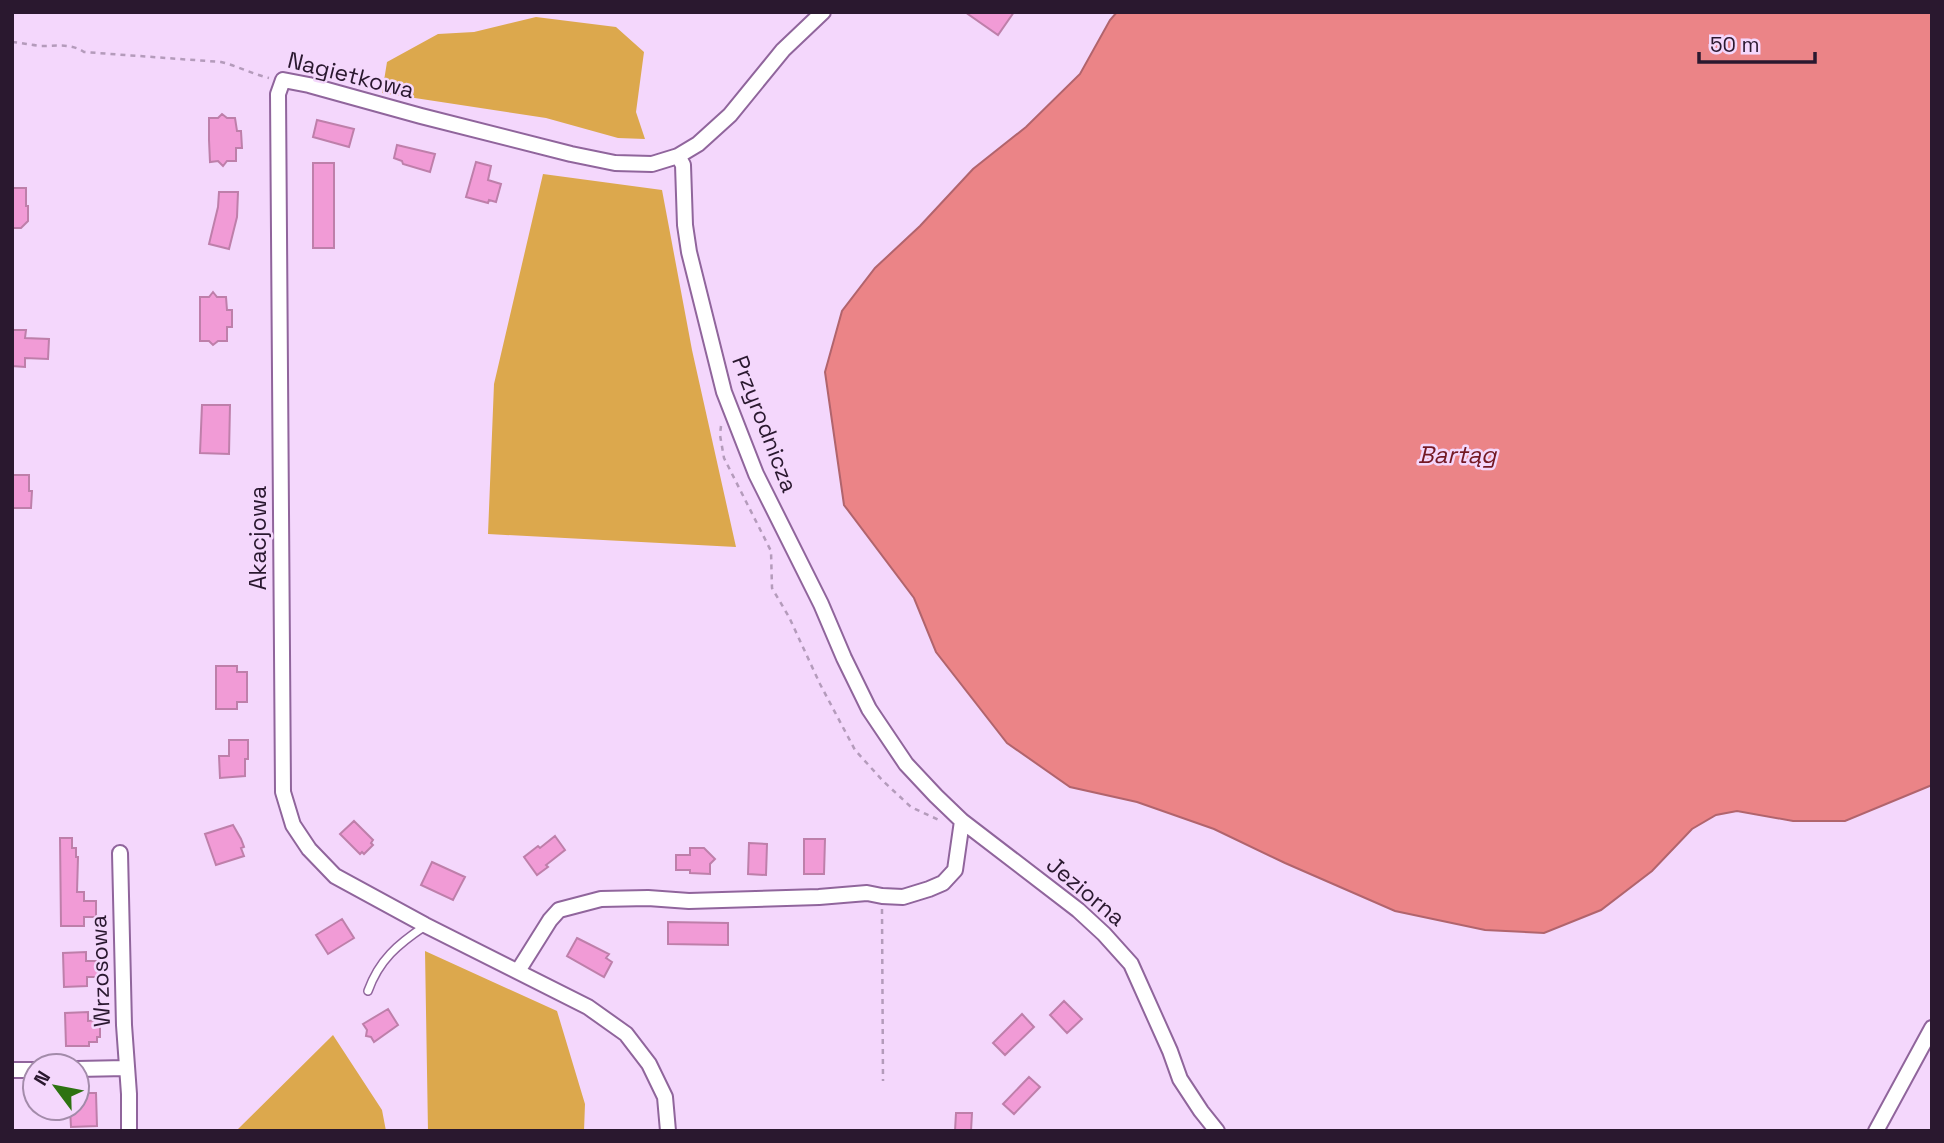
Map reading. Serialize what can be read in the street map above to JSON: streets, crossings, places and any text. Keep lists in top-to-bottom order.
{
  "streets": {
    "street": [
      "Nagietkowa",
      "Przyrodnicza",
      "Akacjowa",
      "Jeziorna",
      "Wrzosowa"
    ]
  },
  "crossings": [
    ["Nagietkowa", "Przyrodnicza"],
    ["Nagietkowa", "Akacjowa"],
    ["Przyrodnicza", "Jeziorna"]
  ],
  "water": ["Bartąg"],
  "scale_bar": "50 m",
  "north": "top left"
}
